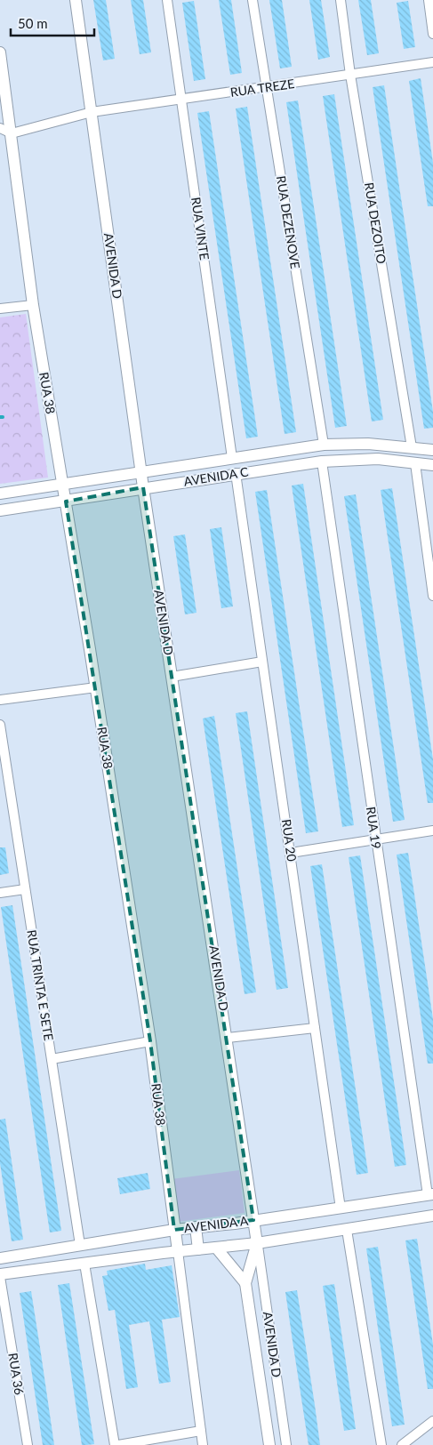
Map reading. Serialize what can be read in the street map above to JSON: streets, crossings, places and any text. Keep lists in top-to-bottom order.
{
  "streets": {
    "street": [
      "RUA TREZE",
      "RUA DEZENOVE",
      "RUA DEZOITO",
      "RUA VINTE",
      "AVENIDA D",
      "RUA 38",
      "AVENIDA C",
      "RUA 19",
      "RUA 20",
      "RUA TRINTA E SETE",
      "AVENIDA A",
      "RUA 36"
    ]
  },
  "crossings": [
    ["RUA TREZE", "RUA DEZENOVE"],
    ["RUA TREZE", "RUA DEZOITO"],
    ["RUA TREZE", "RUA VINTE"],
    ["RUA TREZE", "AVENIDA D"],
    ["RUA TREZE", "RUA 38"],
    ["RUA DEZENOVE", "AVENIDA C"],
    ["RUA DEZOITO", "AVENIDA C"],
    ["RUA VINTE", "AVENIDA C"],
    ["AVENIDA D", "AVENIDA C"],
    ["AVENIDA D", "AVENIDA A"],
    ["RUA 38", "AVENIDA C"],
    ["RUA 38", "AVENIDA A"],
    ["AVENIDA C", "RUA 19"],
    ["AVENIDA C", "RUA 20"],
    ["RUA 19", "AVENIDA A"],
    ["RUA 20", "AVENIDA A"],
    ["RUA TRINTA E SETE", "AVENIDA A"],
    ["AVENIDA A", "RUA 36"]
  ],
  "scale_bar": "50 m"
}
